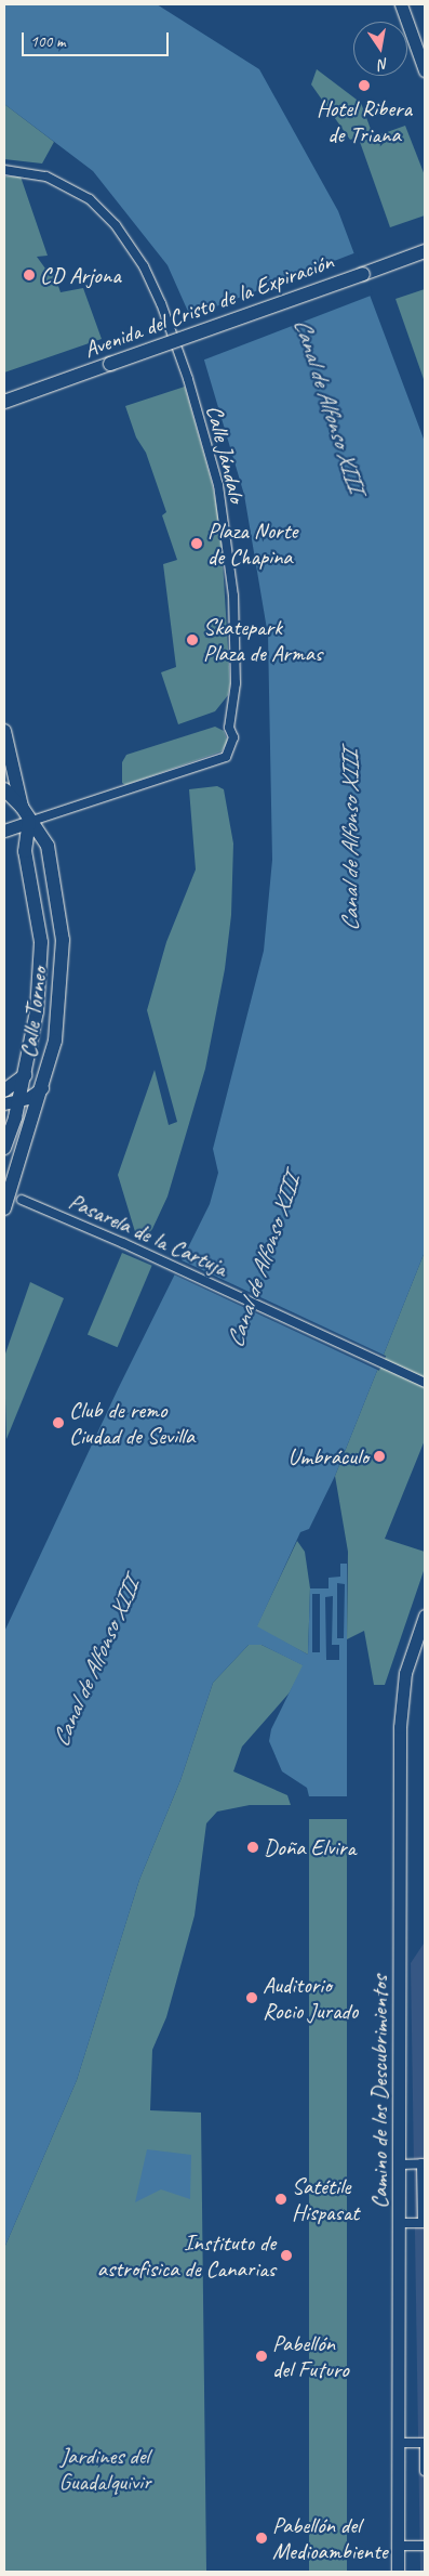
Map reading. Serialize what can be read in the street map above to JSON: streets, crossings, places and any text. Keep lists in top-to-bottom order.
{
  "streets": {
    "main road": ["Avenida del Cristo de la Expiración", "Calle Torneo"],
    "street": ["Calle Jándalo", "Pasarela de la Cartuja", "Camino de los Descubrimientos"]
  },
  "crossings": [
    ["Calle Jándalo", "Calle Torneo"]
  ],
  "water": ["Canal de Alfonso XIII"],
  "parks": ["Jardines del Guadalquivir"],
  "places": [
    "Hotel Ribera de Triana",
    "CD Arjona",
    "Plaza Norte de Chapina",
    "Skatepark Plaza de Armas",
    "Club de remo Ciudad de Sevilla",
    "Umbráculo",
    "Doña Elvira",
    "Auditorio Rocio Jurado",
    "Satétile Hispasat",
    "Instituto de astrofisica de Canarias",
    "Pabellón del Futuro",
    "Pabellón del Medioambiente"
  ],
  "scale_bar": "100 m",
  "north": "bottom"
}
